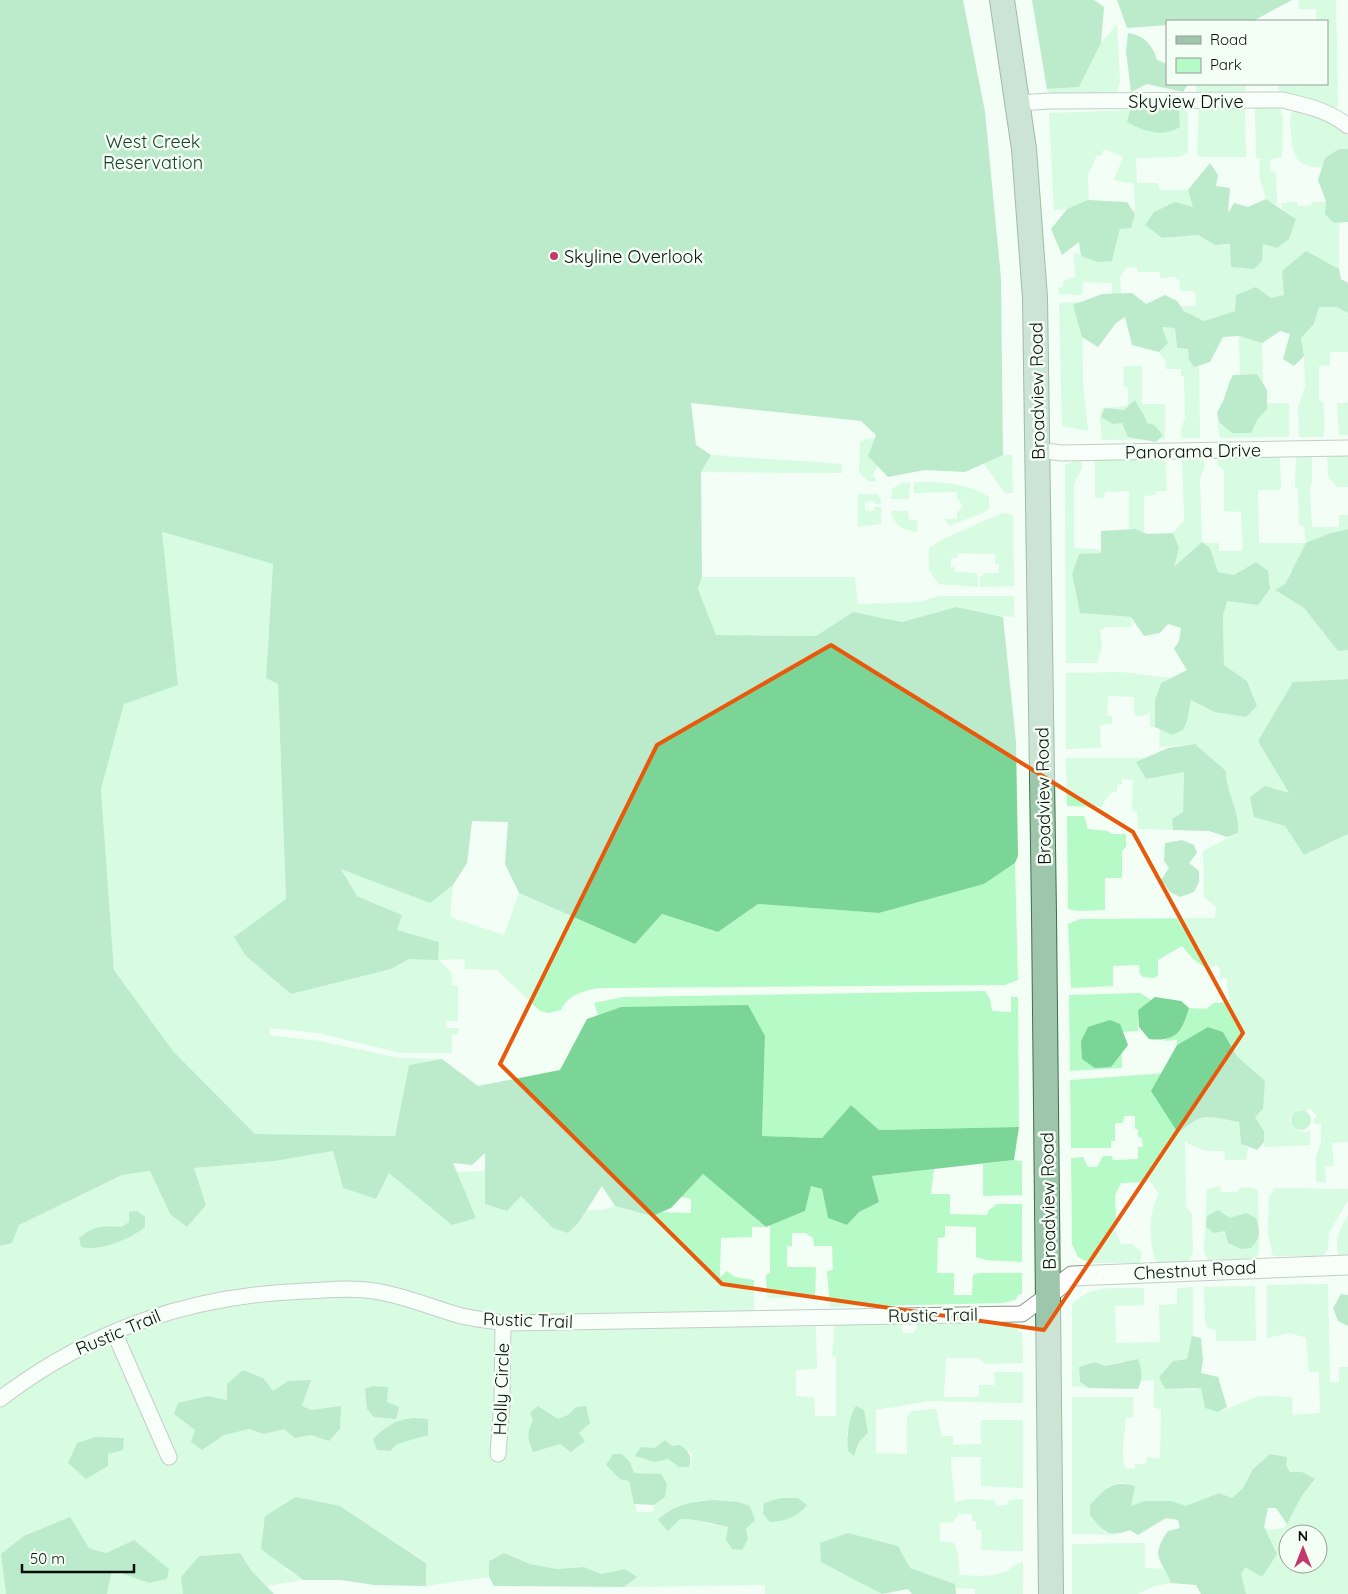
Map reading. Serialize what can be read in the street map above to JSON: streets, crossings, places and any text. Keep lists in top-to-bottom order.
{
  "streets": {
    "main road": ["Broadview Road"],
    "street": [
      "Skyview Drive",
      "Panorama Drive",
      "Chestnut Road",
      "Rustic Trail",
      "Holly Circle"
    ]
  },
  "crossings": [
    ["Skyview Drive", "Broadview Road"],
    ["Broadview Road", "Panorama Drive"],
    ["Broadview Road", "Chestnut Road"],
    ["Broadview Road", "Rustic Trail"],
    ["Chestnut Road", "Rustic Trail"],
    ["Rustic Trail", "Holly Circle"]
  ],
  "parks": ["West Creek Reservation"],
  "places": ["Skyline Overlook"],
  "legend": ["Road", "Park"],
  "scale_bar": "50 m",
  "north": "top"
}
